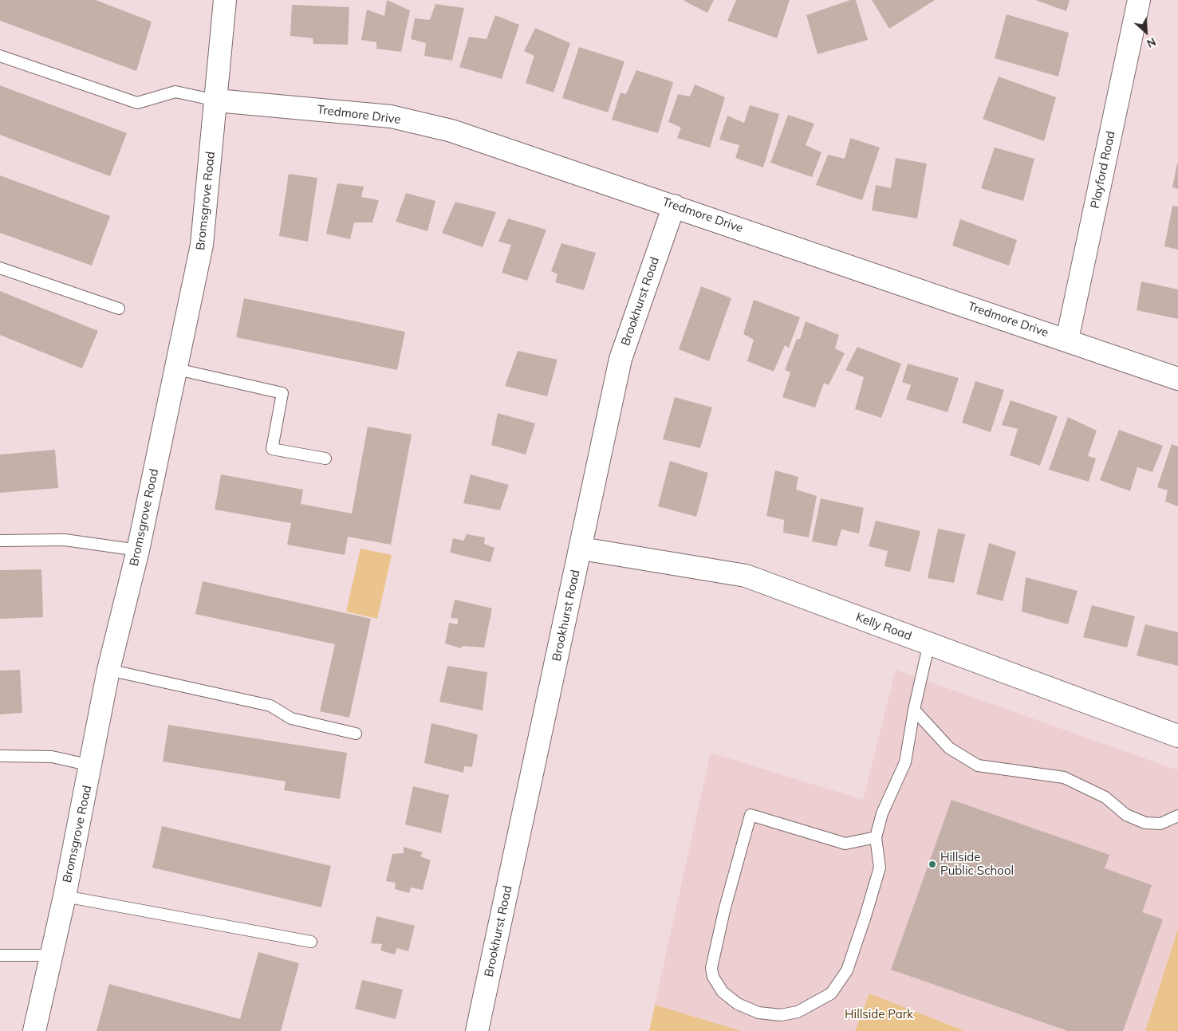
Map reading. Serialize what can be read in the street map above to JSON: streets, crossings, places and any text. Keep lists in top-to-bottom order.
{
  "streets": {
    "street": [
      "Tredmore Drive",
      "Playford Road",
      "Bromsgrove Road",
      "Brookhurst Road",
      "Kelly Road"
    ]
  },
  "crossings": [
    ["Tredmore Drive", "Playford Road"],
    ["Tredmore Drive", "Bromsgrove Road"],
    ["Tredmore Drive", "Brookhurst Road"],
    ["Brookhurst Road", "Kelly Road"]
  ],
  "parks": ["Hillside Park"],
  "places": ["Hillside Public School"],
  "north": "bottom right"
}
